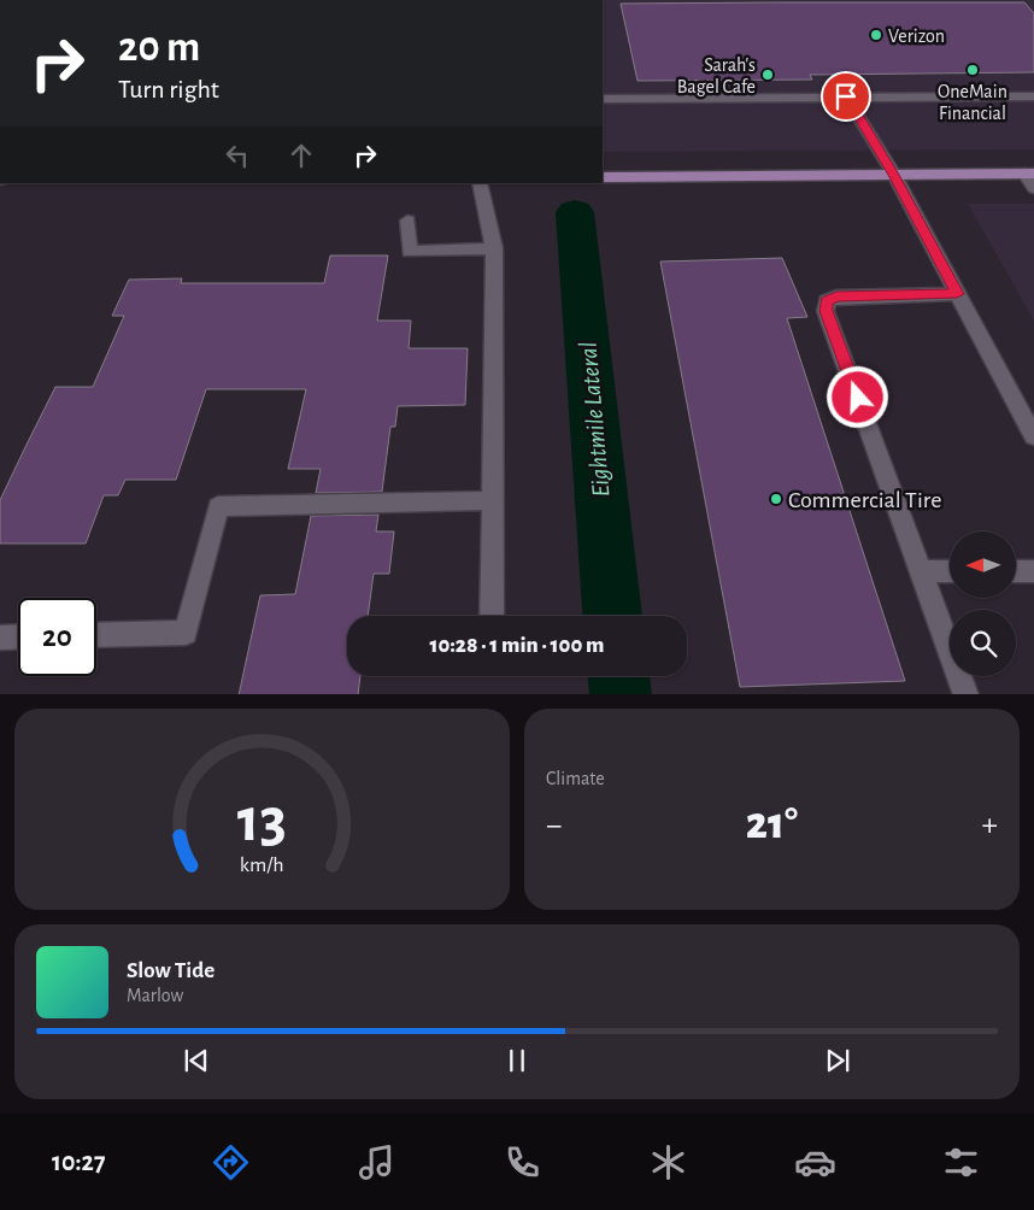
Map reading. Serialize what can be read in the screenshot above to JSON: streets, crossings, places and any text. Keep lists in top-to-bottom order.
{
  "water": ["Eightmile Lateral"],
  "places": [
    "Verizon",
    "OneMain Financial",
    "Sarah's Bagel Cafe",
    "Commercial Tire"
  ],
  "north": "left",
  "page": {
    "turn": ["20 m", "Turn right"],
    "limit": "20",
    "trip": "10:28 · 1 min · 100 m",
    "tile": "Climate",
    "heat": ["−", "21°", "+"],
    "song": ["Slow Tide", "Marlow"],
    "tabs": "10:27",
    "gauge": ["13", "km/h"]
  }
}
